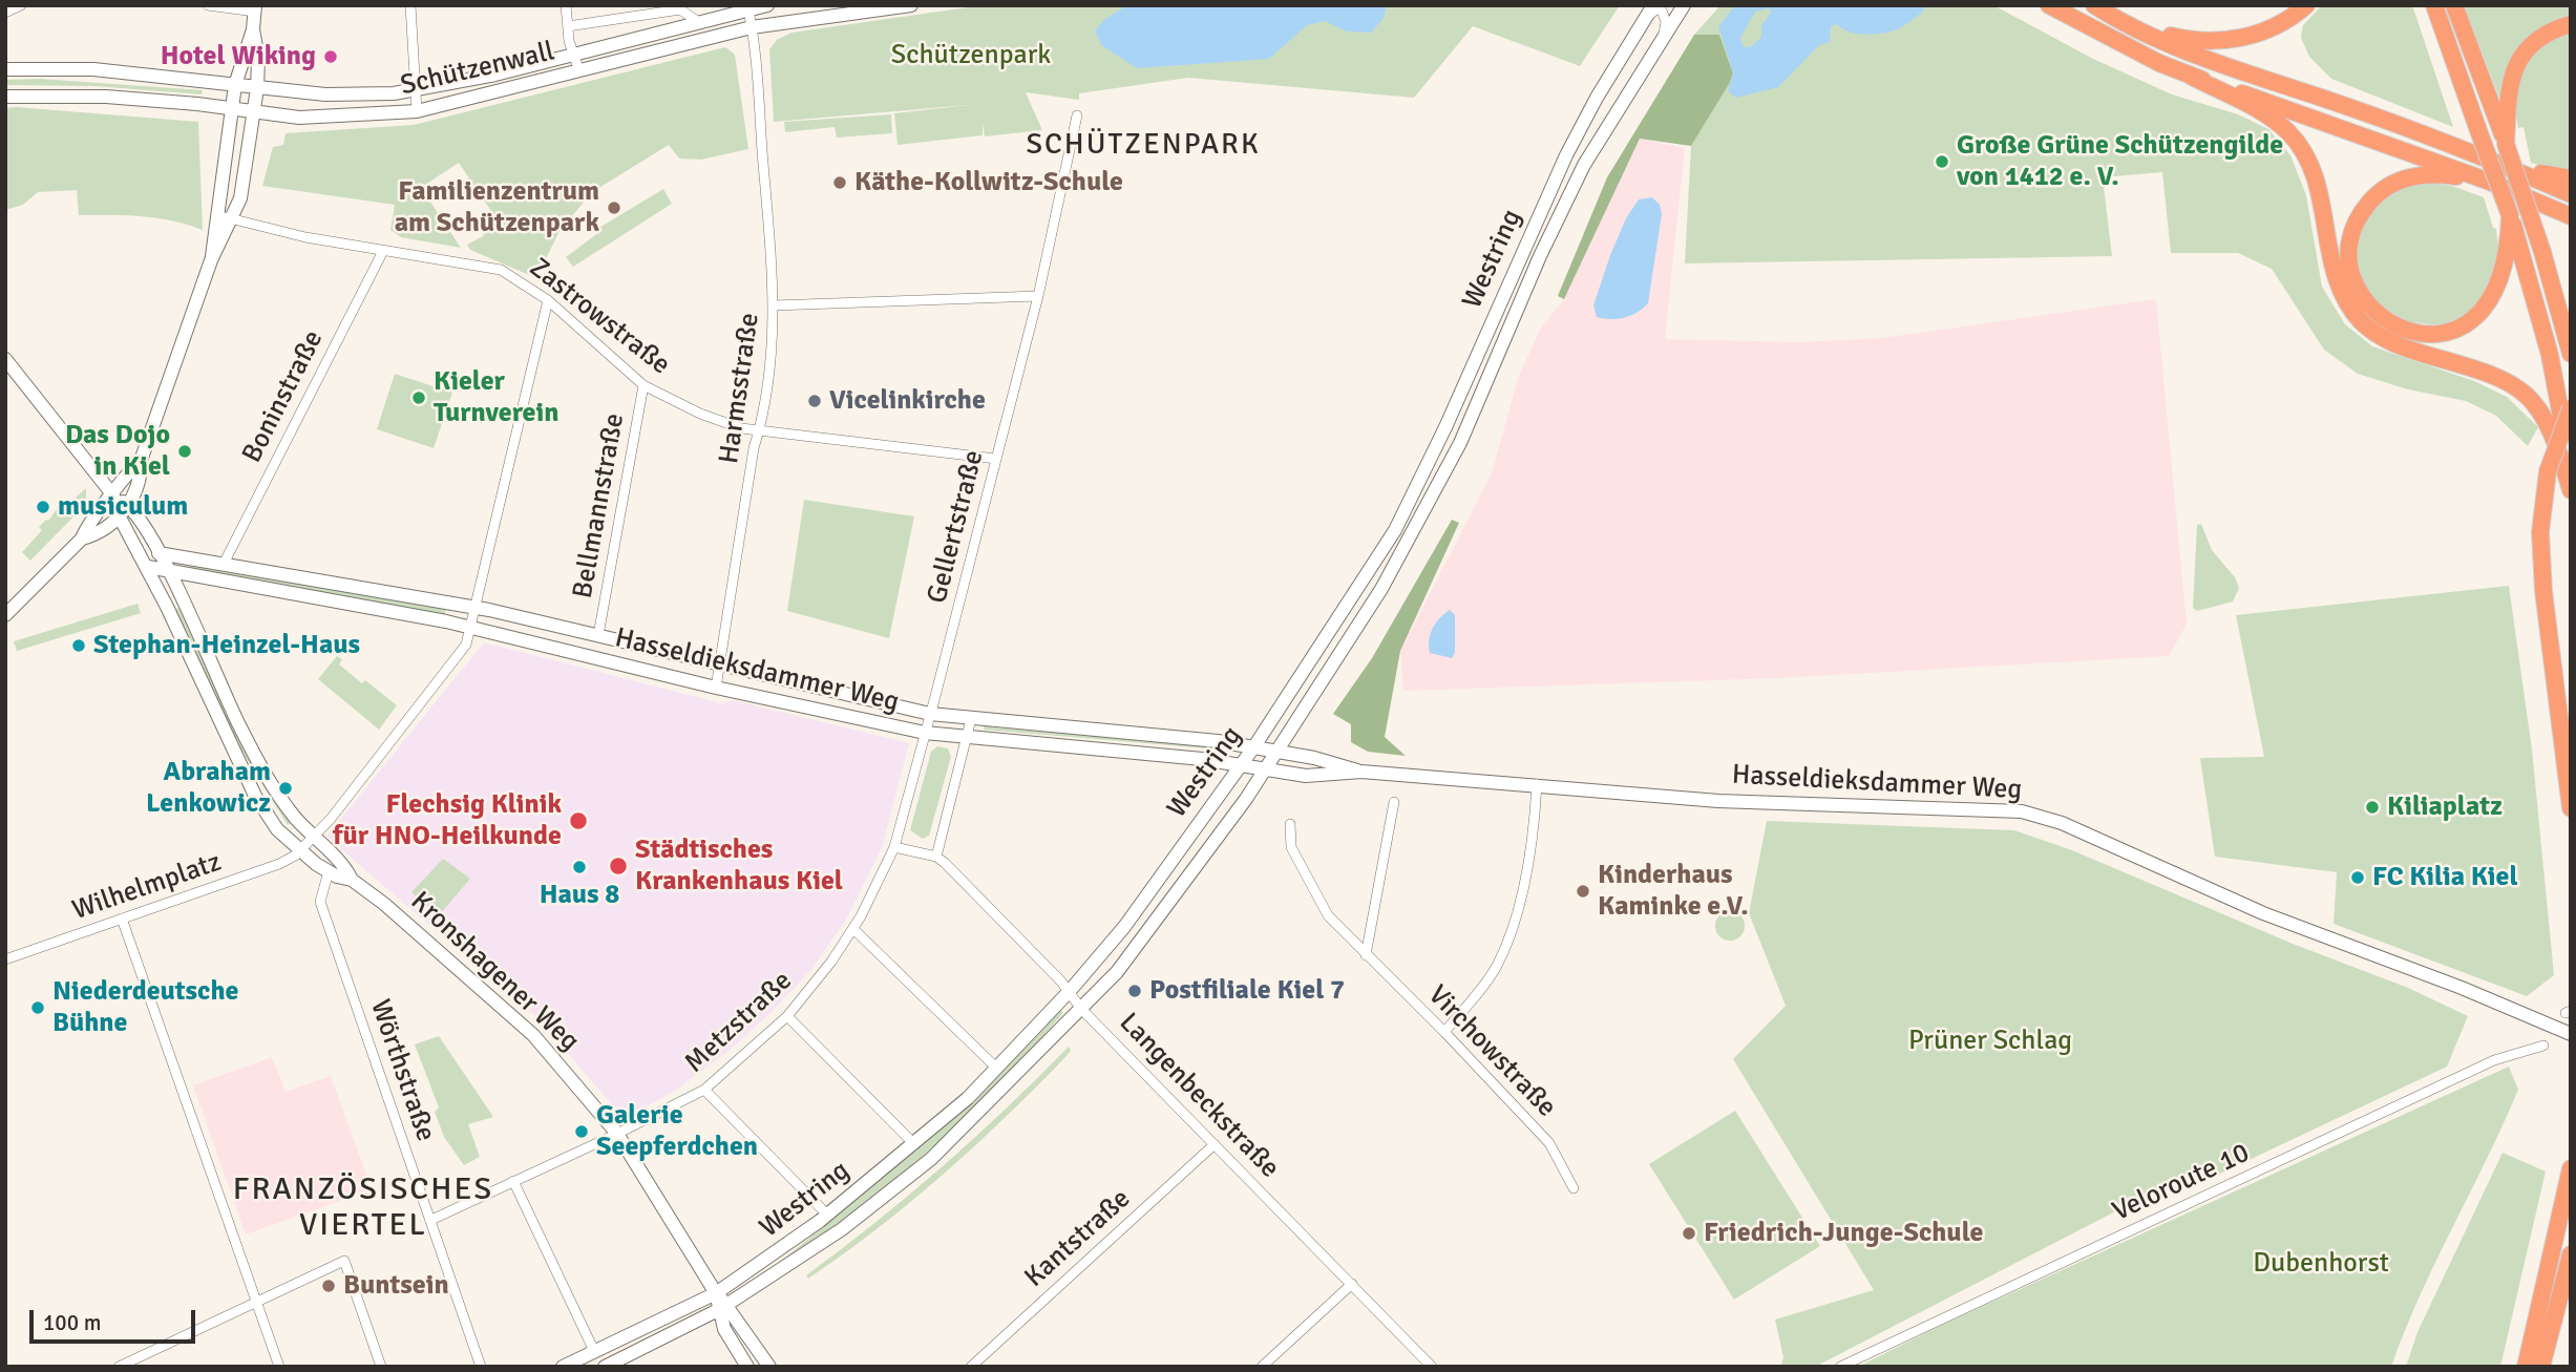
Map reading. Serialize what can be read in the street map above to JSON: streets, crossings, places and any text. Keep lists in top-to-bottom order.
{
  "streets": {
    "main road": [
      "Schützenwall",
      "Westring",
      "Hasseldieksdammer Weg",
      "Kronshagener Weg"
    ],
    "street": [
      "Zastrowstraße",
      "Harmsstraße",
      "Boninstraße",
      "Bellmannstraße",
      "Gellertstraße",
      "Wilhelmplatz",
      "Metzstraße",
      "Virchowstraße",
      "Wörthstraße",
      "Langenbeckstraße",
      "Veloroute 10",
      "Kantstraße"
    ]
  },
  "crossings": [
    ["Schützenwall", "Harmsstraße"],
    ["Westring", "Hasseldieksdammer Weg"],
    ["Westring", "Kronshagener Weg"],
    ["Westring", "Langenbeckstraße"],
    ["Zastrowstraße", "Harmsstraße"],
    ["Zastrowstraße", "Boninstraße"],
    ["Zastrowstraße", "Bellmannstraße"],
    ["Zastrowstraße", "Gellertstraße"],
    ["Zastrowstraße", "Wilhelmplatz"],
    ["Harmsstraße", "Hasseldieksdammer Weg"],
    ["Boninstraße", "Hasseldieksdammer Weg"],
    ["Bellmannstraße", "Hasseldieksdammer Weg"],
    ["Gellertstraße", "Hasseldieksdammer Weg"],
    ["Gellertstraße", "Metzstraße"],
    ["Hasseldieksdammer Weg", "Wilhelmplatz"],
    ["Hasseldieksdammer Weg", "Kronshagener Weg"],
    ["Hasseldieksdammer Weg", "Metzstraße"],
    ["Wilhelmplatz", "Kronshagener Weg"],
    ["Kronshagener Weg", "Metzstraße"],
    ["Kronshagener Weg", "Wörthstraße"],
    ["Metzstraße", "Wörthstraße"],
    ["Langenbeckstraße", "Kantstraße"]
  ],
  "districts": ["SCHÜTZENPARK", "FRANZÖSISCHES VIERTEL"],
  "parks": ["Schützenpark", "Prüner Schlag", "Dubenhorst"],
  "places": [
    "Hotel Wiking",
    "Große Grüne Schützengilde von 1412 e. V.",
    "Käthe-Kollwitz-Schule",
    "Familienzentrum am Schützenpark",
    "Kieler Turnverein",
    "Vicelinkirche",
    "Das Dojo in Kiel",
    "musiculum",
    "Stephan-Heinzel-Haus",
    "Abraham Lenkowicz",
    "Kiliaplatz",
    "Flechsig Klinik für HNO-Heilkunde",
    "Städtisches Krankenhaus Kiel",
    "Haus 8",
    "FC Kilia Kiel",
    "Kinderhaus Kaminke e.V.",
    "Postfiliale Kiel 7",
    "Niederdeutsche Bühne",
    "Galerie Seepferdchen",
    "Friedrich-Junge-Schule",
    "Buntsein"
  ],
  "scale_bar": "100 m"
}
